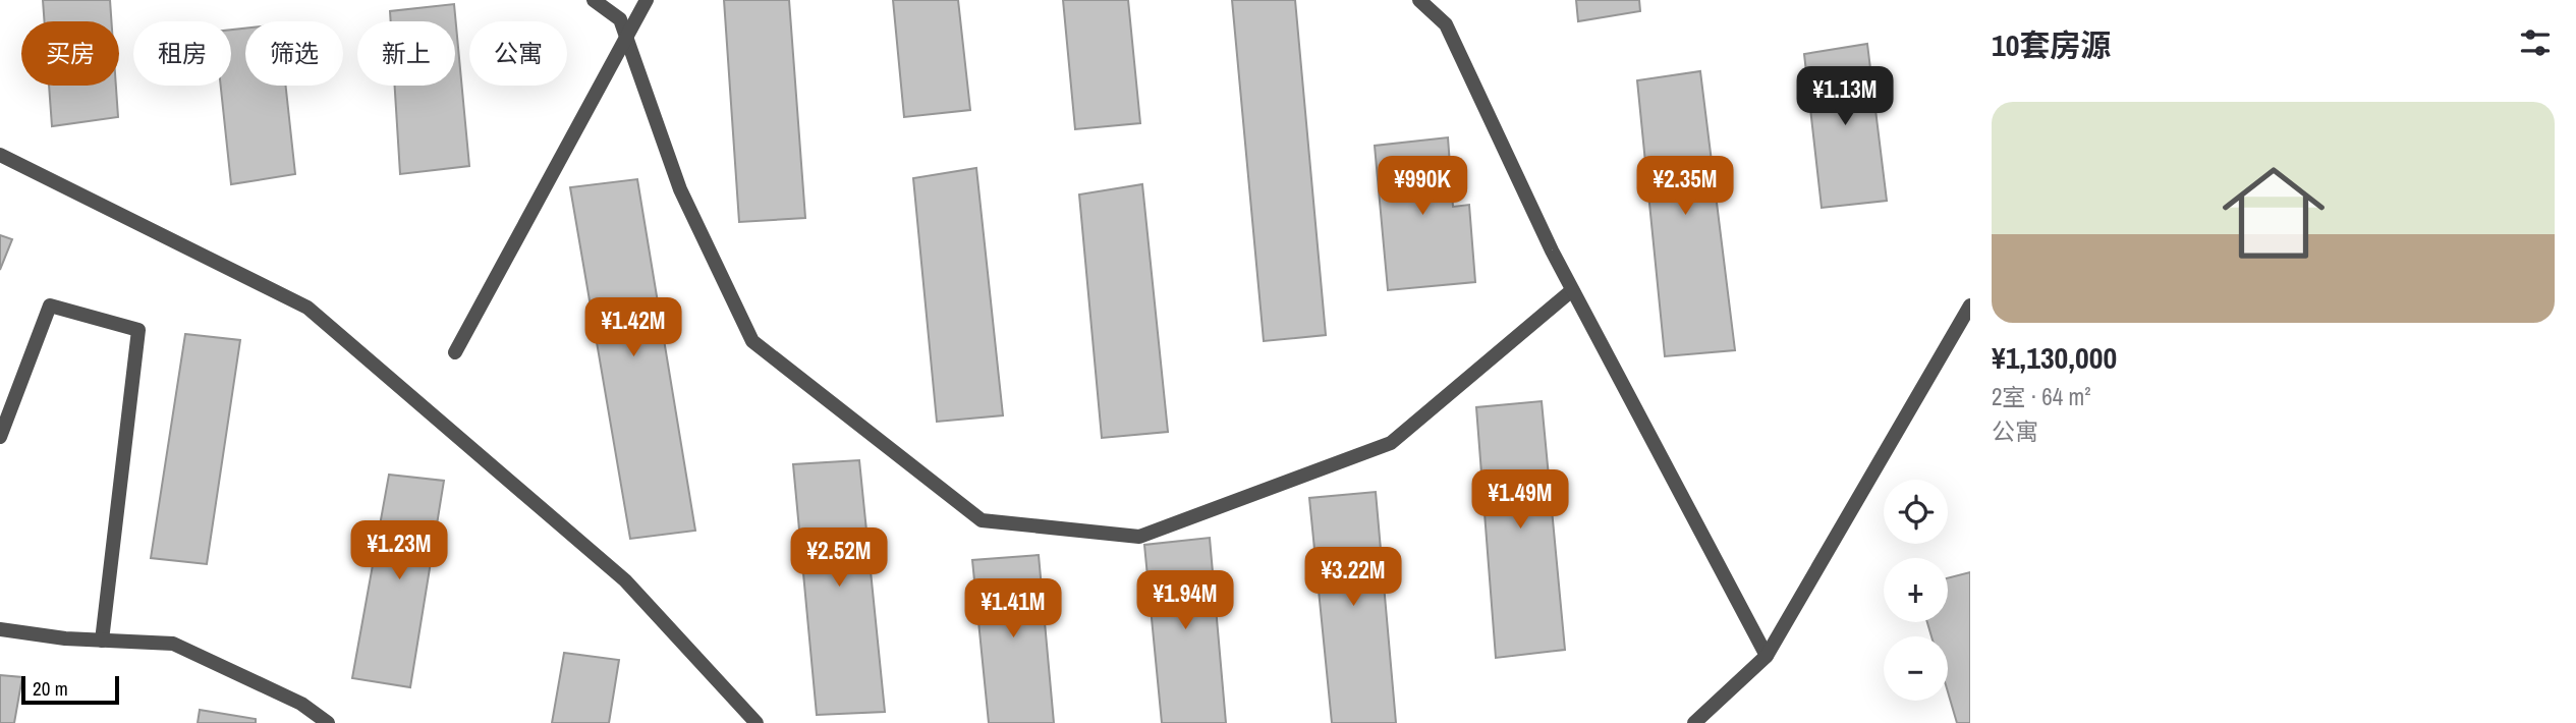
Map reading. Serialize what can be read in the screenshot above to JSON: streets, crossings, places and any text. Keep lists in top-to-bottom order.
{
  "scale_bar": "20 m",
  "page": {
    "heading": "10套房源",
    "chip": [
      "买房",
      "租房",
      "筛选",
      "新上",
      "公寓"
    ],
    "price": [
      "¥1.13M",
      "¥990K",
      "¥2.35M",
      "¥1.42M",
      "¥1.49M",
      "¥1.23M",
      "¥2.52M",
      "¥3.22M",
      "¥1.94M",
      "¥1.41M"
    ],
    "list": [
      {
        "name": "¥1,130,000",
        "note": "2室 · 64 m² · 公寓"
      }
    ],
    "map_buttons": ["+", "−"],
    "scale": "20 m"
  }
}
